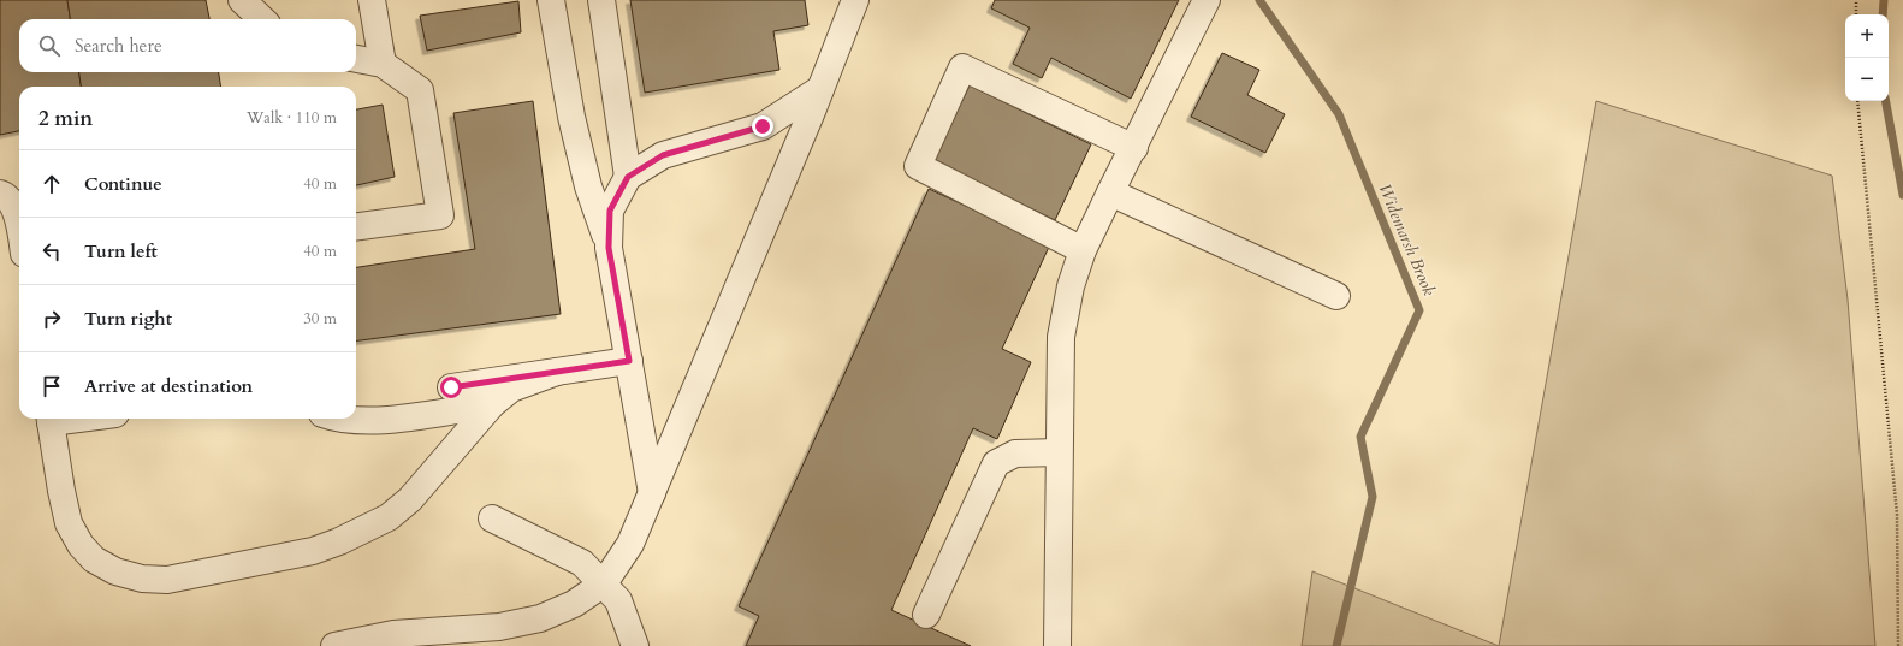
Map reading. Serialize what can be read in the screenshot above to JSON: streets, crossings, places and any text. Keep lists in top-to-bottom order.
{
  "water": ["Widemarsh Brook"],
  "page": {
    "map_buttons": ["+", "−"],
    "search": "Search here",
    "heading": ["2 min", "Walk · 110 m"],
    "list": [
      ["Continue", "40 m"],
      ["Turn left", "40 m"],
      ["Turn right", "30 m"],
      "Arrive at destination"
    ]
  }
}
